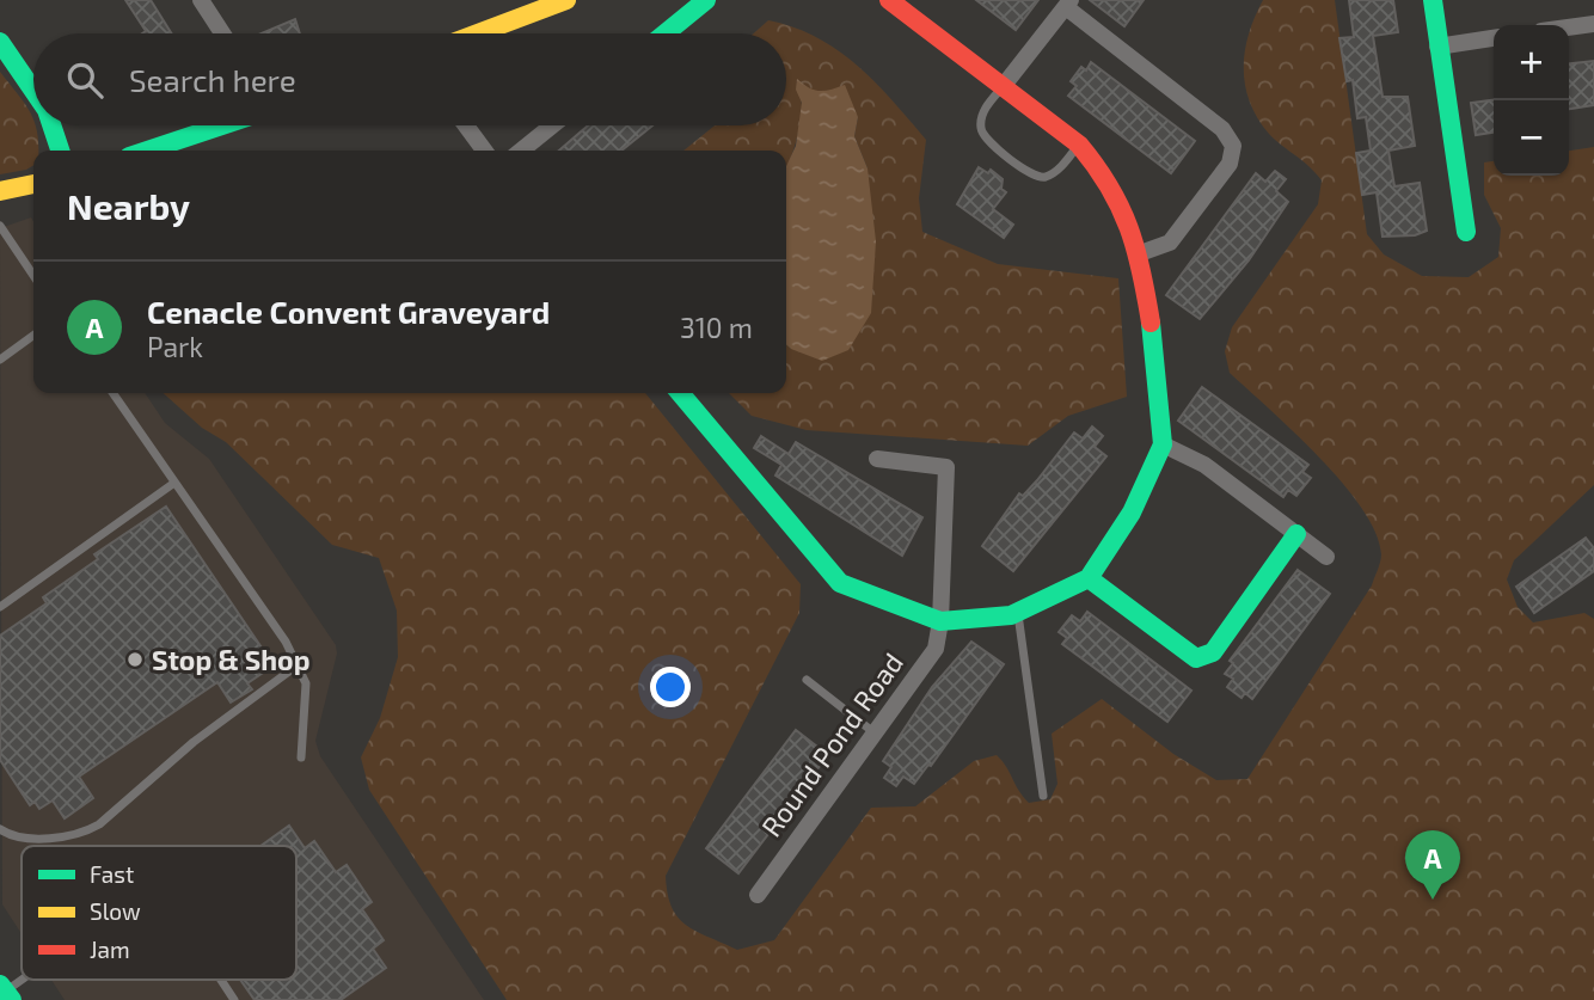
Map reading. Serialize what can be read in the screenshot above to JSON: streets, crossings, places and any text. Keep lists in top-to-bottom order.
{
  "streets": {
    "street": ["Round Pond Road"]
  },
  "places": ["Stop & Shop"],
  "legend": ["Fast", "Slow", "Jam"],
  "page": {
    "map_buttons": ["+", "−"],
    "search": "Search here",
    "heading": "Nearby",
    "list": [
      {
        "mark": "A",
        "name": "Cenacle Convent Graveyard",
        "note": "Park",
        "value": "310 m"
      }
    ],
    "pins": "A"
  }
}
